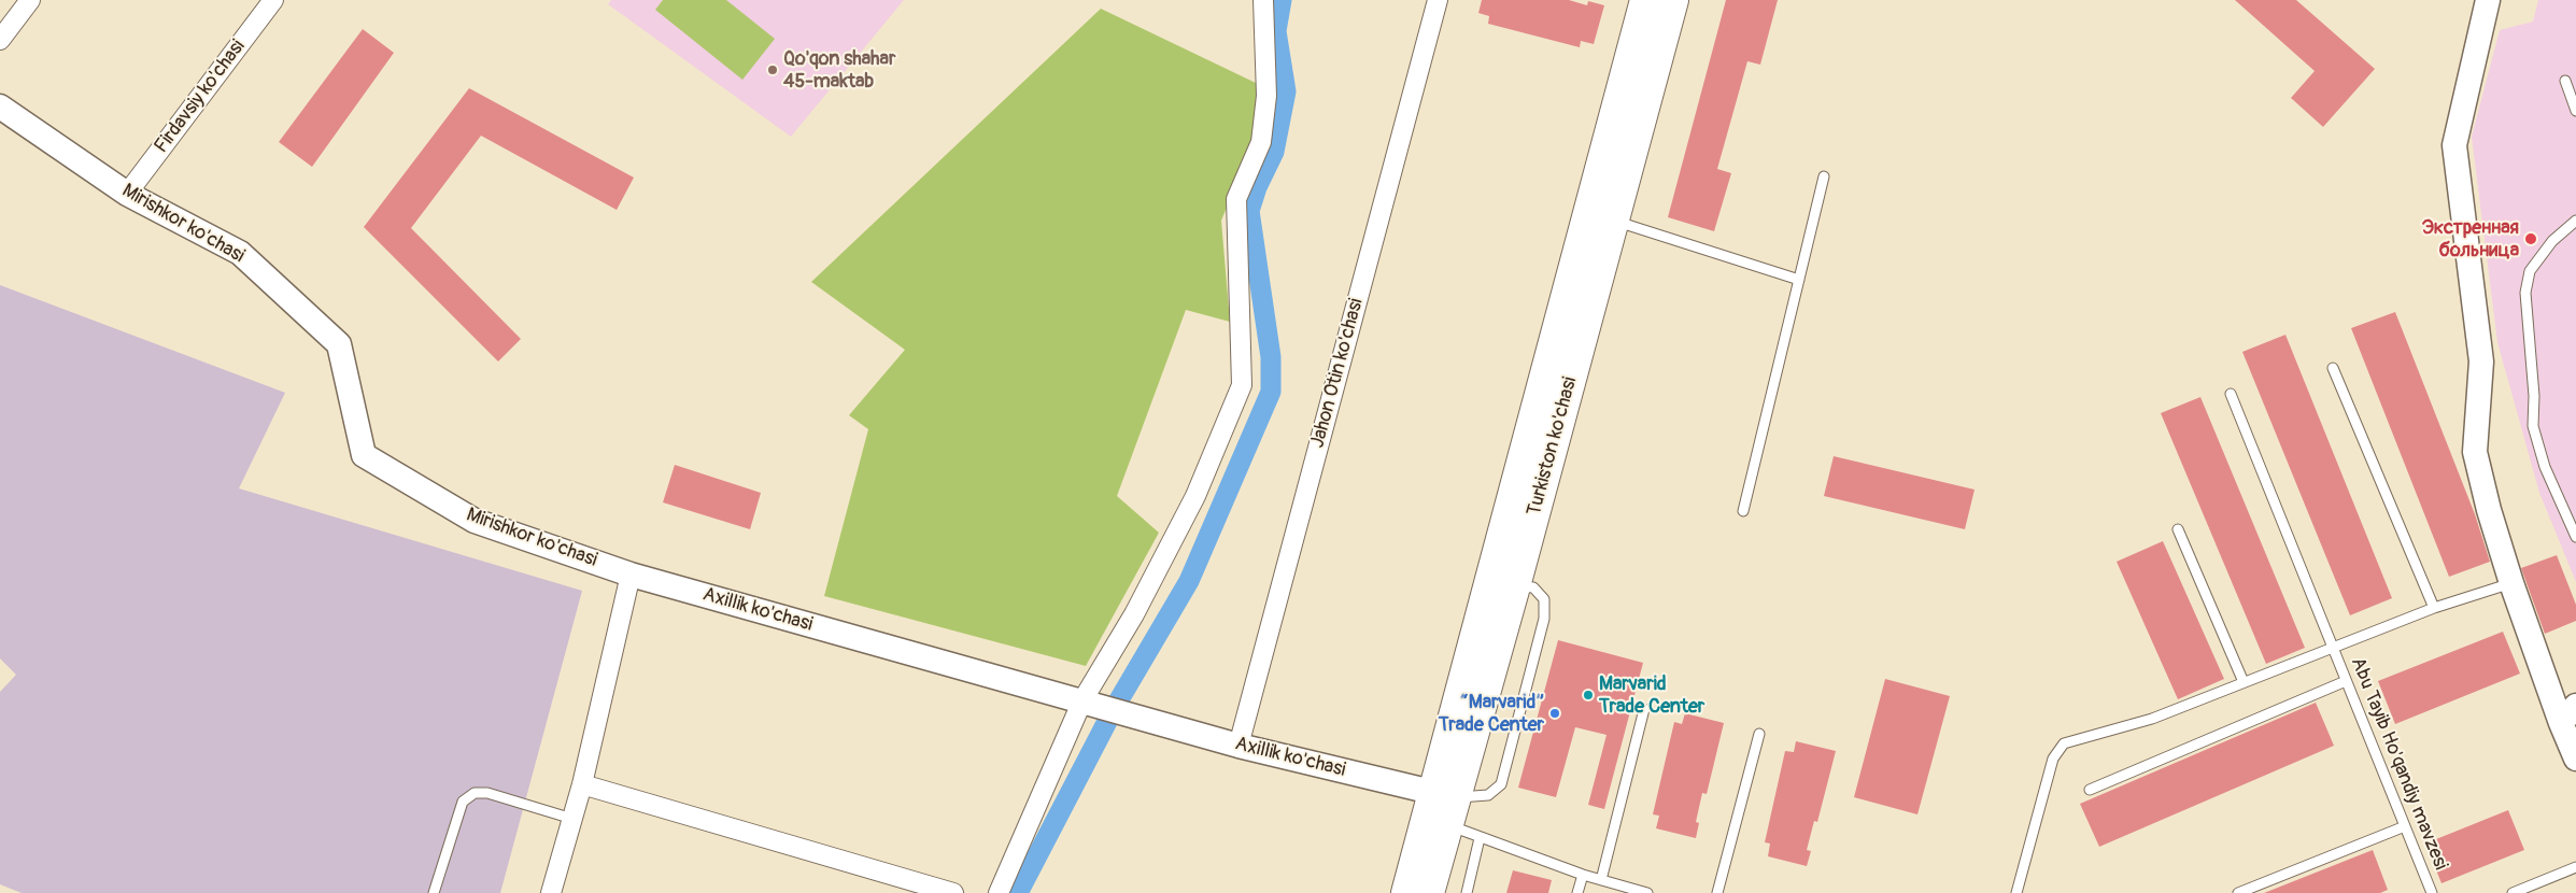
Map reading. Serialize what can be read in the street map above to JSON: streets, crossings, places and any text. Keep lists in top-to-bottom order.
{
  "streets": {
    "main road": ["Turkiston ko'chasi"],
    "street": [
      "Firdavsiy ko'chasi",
      "Mirishkor ko'chasi",
      "Jahon Otin ko'chasi",
      "Axillik ko'chasi"
    ],
    "lane": ["Abu Tayib Ho'qandiy mavzesi"]
  },
  "crossings": [
    ["Firdavsiy ko'chasi", "Mirishkor ko'chasi"],
    ["Mirishkor ko'chasi", "Axillik ko'chasi"],
    ["Jahon Otin ko'chasi", "Axillik ko'chasi"],
    ["Turkiston ko'chasi", "Axillik ko'chasi"]
  ],
  "places": [
    "Qo'qon shahar 45-maktab",
    "Экстренная больница",
    "Marvarid Trade Center",
    "“Marvarid” Trade Center"
  ]
}
